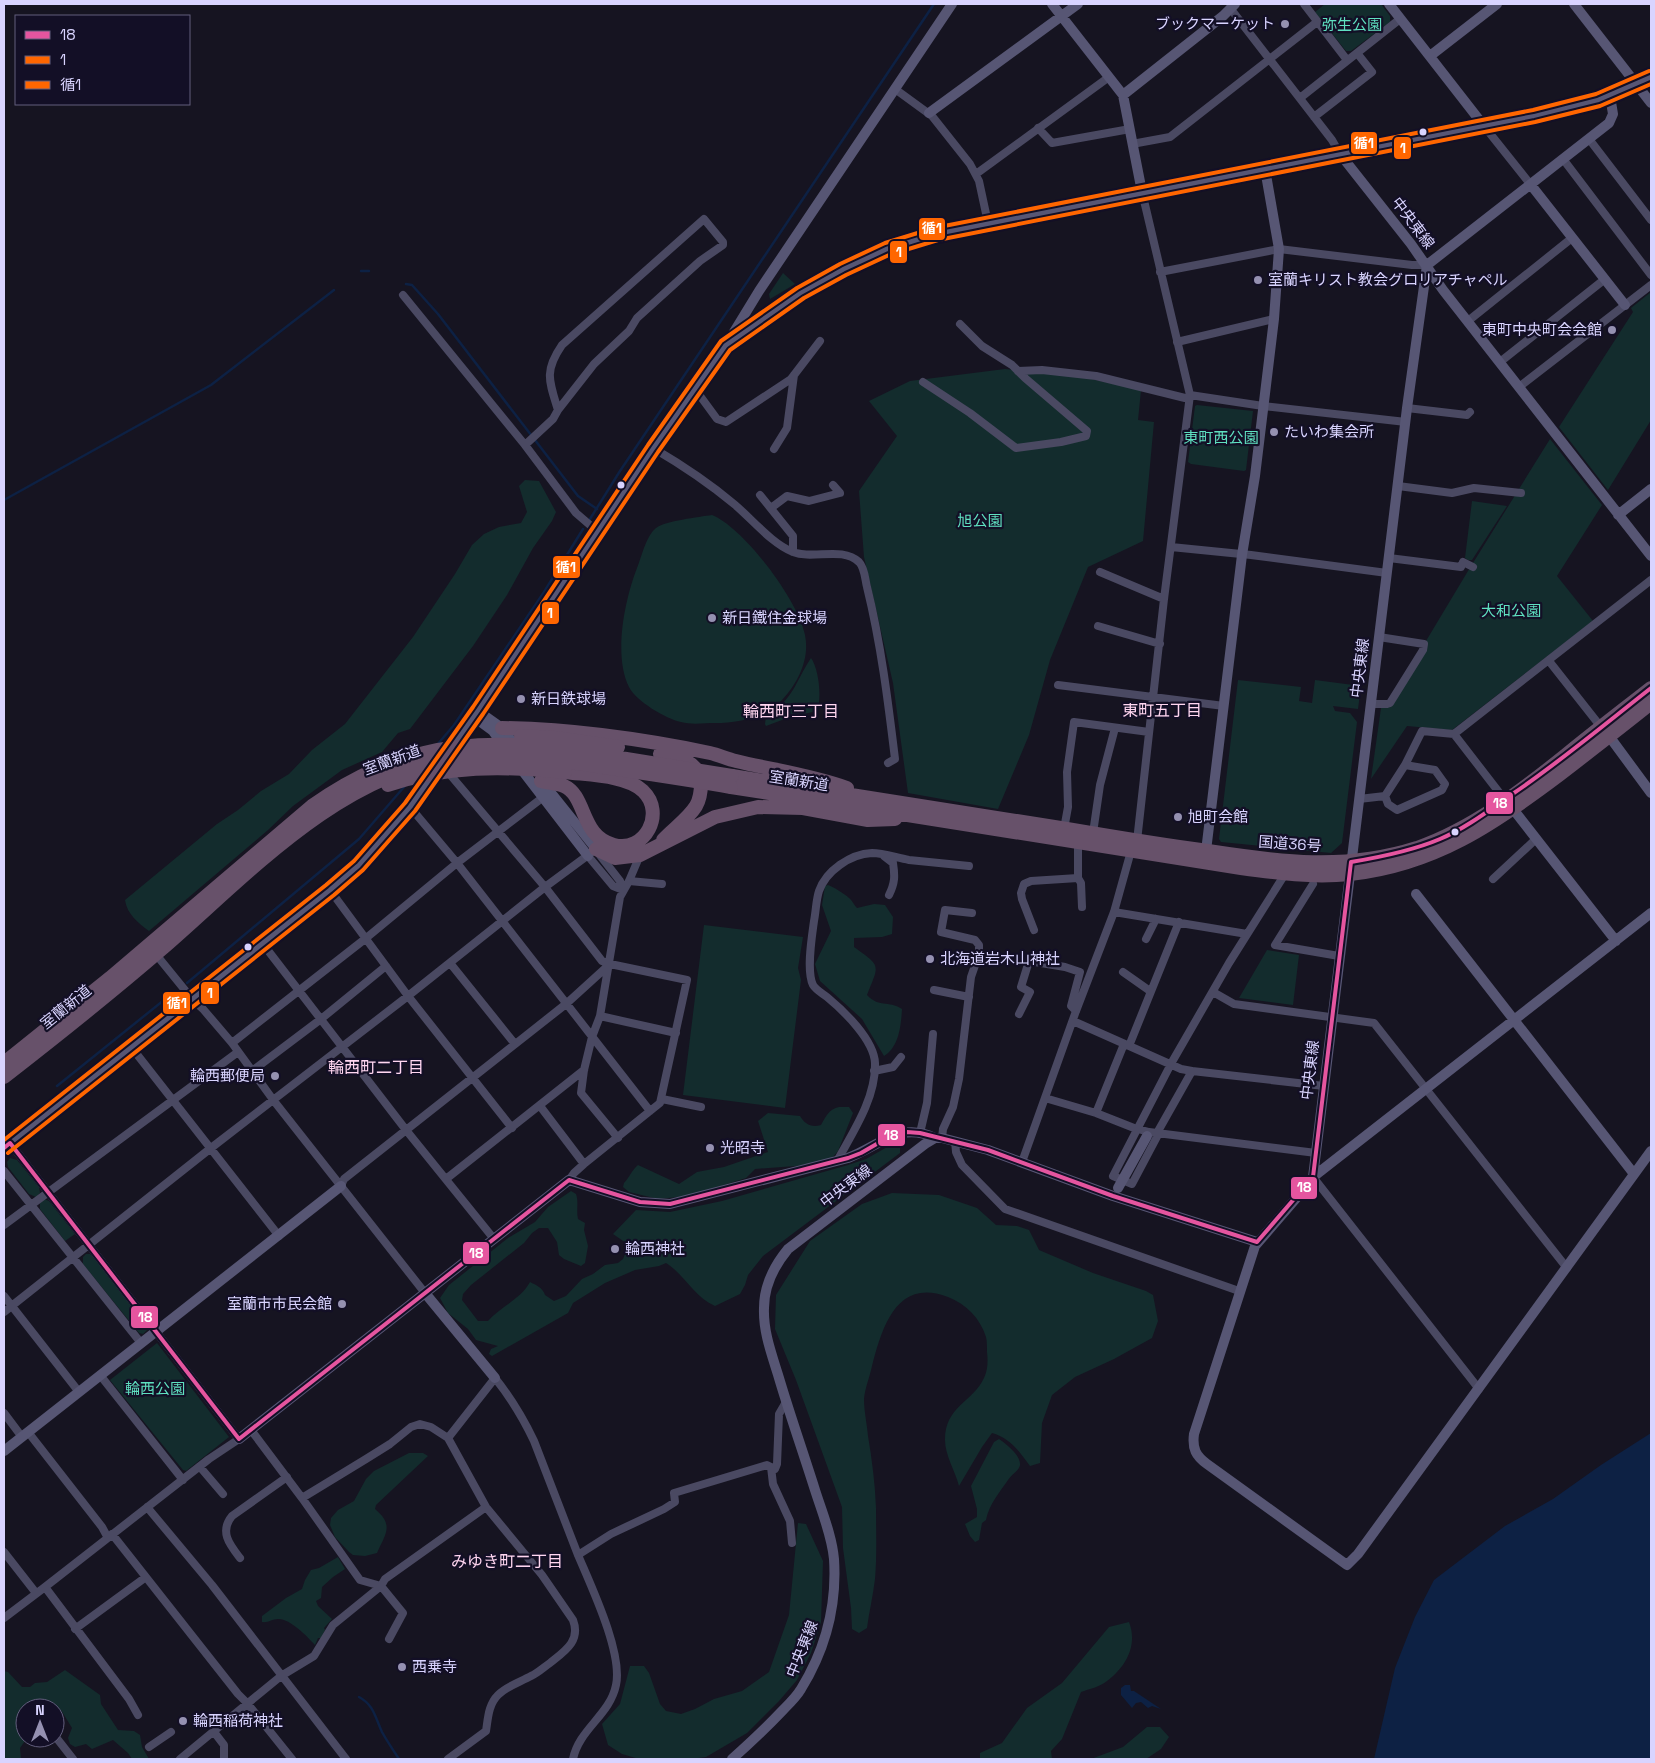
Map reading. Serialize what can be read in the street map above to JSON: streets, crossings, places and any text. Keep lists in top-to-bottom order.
{
  "streets": {
    "highway": ["室蘭新道", "国道36号"],
    "street": ["中央東線"]
  },
  "crossings": [
    ["中央東線", "国道36号"],
    ["室蘭新道", "国道36号"]
  ],
  "districts": [
    "東町五丁目",
    "輪西町三丁目",
    "輪西町二丁目",
    "みゆき町二丁目"
  ],
  "parks": [
    "弥生公園",
    "東町西公園",
    "旭公園",
    "大和公園",
    "輪西公園"
  ],
  "places": [
    "ブックマーケット",
    "室蘭キリスト教会グロリアチャペル",
    "東町中央町会会館",
    "たいわ集会所",
    "新日鐵住金球場",
    "新日鉄球場",
    "旭町会館",
    "北海道岩木山神社",
    "輪西郵便局",
    "光昭寺",
    "輪西神社",
    "室蘭市市民会館",
    "西乗寺",
    "輪西稲荷神社"
  ],
  "lines": ["transit line 循1", "transit line 1", "transit line 18"],
  "legend": ["18", "1", "循1"],
  "north": "top"
}
